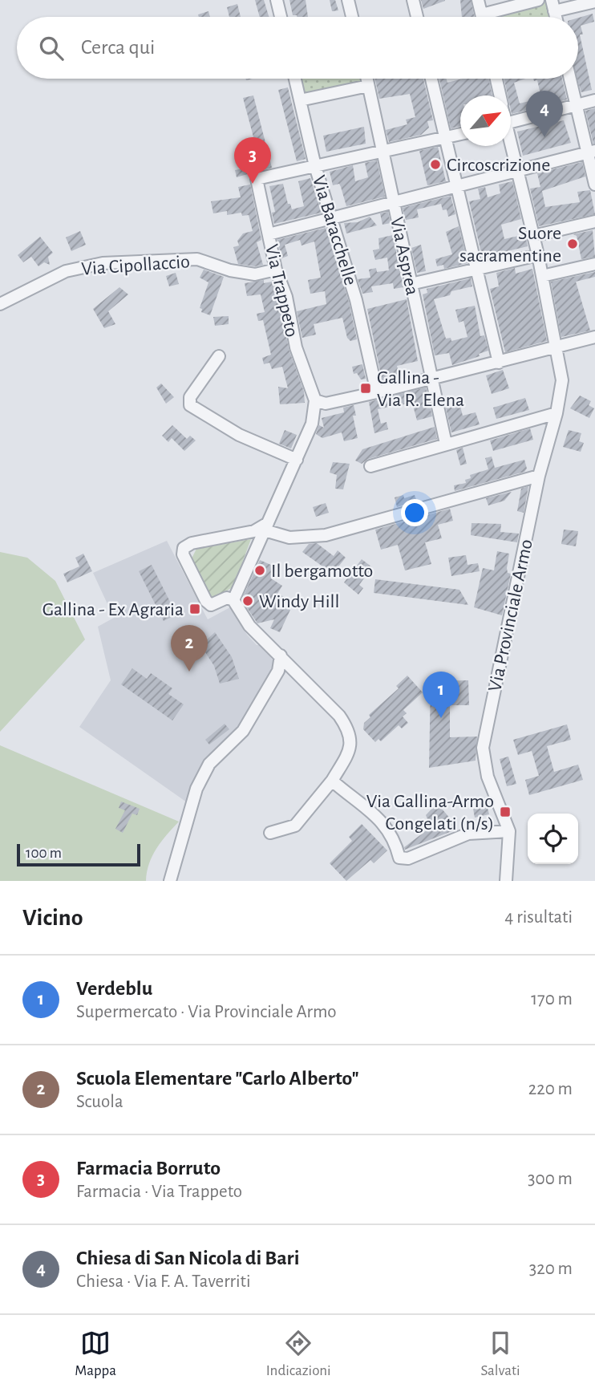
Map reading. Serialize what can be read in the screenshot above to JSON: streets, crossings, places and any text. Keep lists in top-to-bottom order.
{
  "streets": {
    "street": [
      "Via Baracchelle",
      "Via Asprea",
      "Via Cipollaccio",
      "Via Trappeto",
      "Via Provinciale Armo"
    ]
  },
  "crossings": [
    ["Via Baracchelle", "Via Trappeto"],
    ["Via Cipollaccio", "Via Trappeto"]
  ],
  "places": {
    "other": [
      "Circoscrizione",
      "Suore sacramentine",
      "Il bergamotto",
      "Windy Hill"
    ],
    "transit": ["Gallina - Via R. Elena", "Gallina - Ex Agraria", "Via Gallina-Armo Congelati (n/s)"]
  },
  "scale_bar": "100 m",
  "north": "top right",
  "page": {
    "search": "Cerca qui",
    "pins": [
      "4",
      "3",
      "2",
      "1"
    ],
    "scale": "100 m",
    "heading": ["Vicino", "4 risultati"],
    "list": [
      {
        "mark": "1",
        "name": "Verdeblu",
        "note": "Supermercato · Via Provinciale Armo",
        "value": "170 m"
      },
      {
        "mark": "2",
        "name": "Scuola Elementare \"Carlo Alberto\"",
        "note": "Scuola",
        "value": "220 m"
      },
      {
        "mark": "3",
        "name": "Farmacia Borruto",
        "note": "Farmacia · Via Trappeto",
        "value": "300 m"
      },
      {
        "mark": "4",
        "name": "Chiesa di San Nicola di Bari",
        "note": "Chiesa · Via F. A. Taverriti",
        "value": "320 m"
      }
    ],
    "nav": ["Mappa", "Indicazioni", "Salvati"]
  }
}
